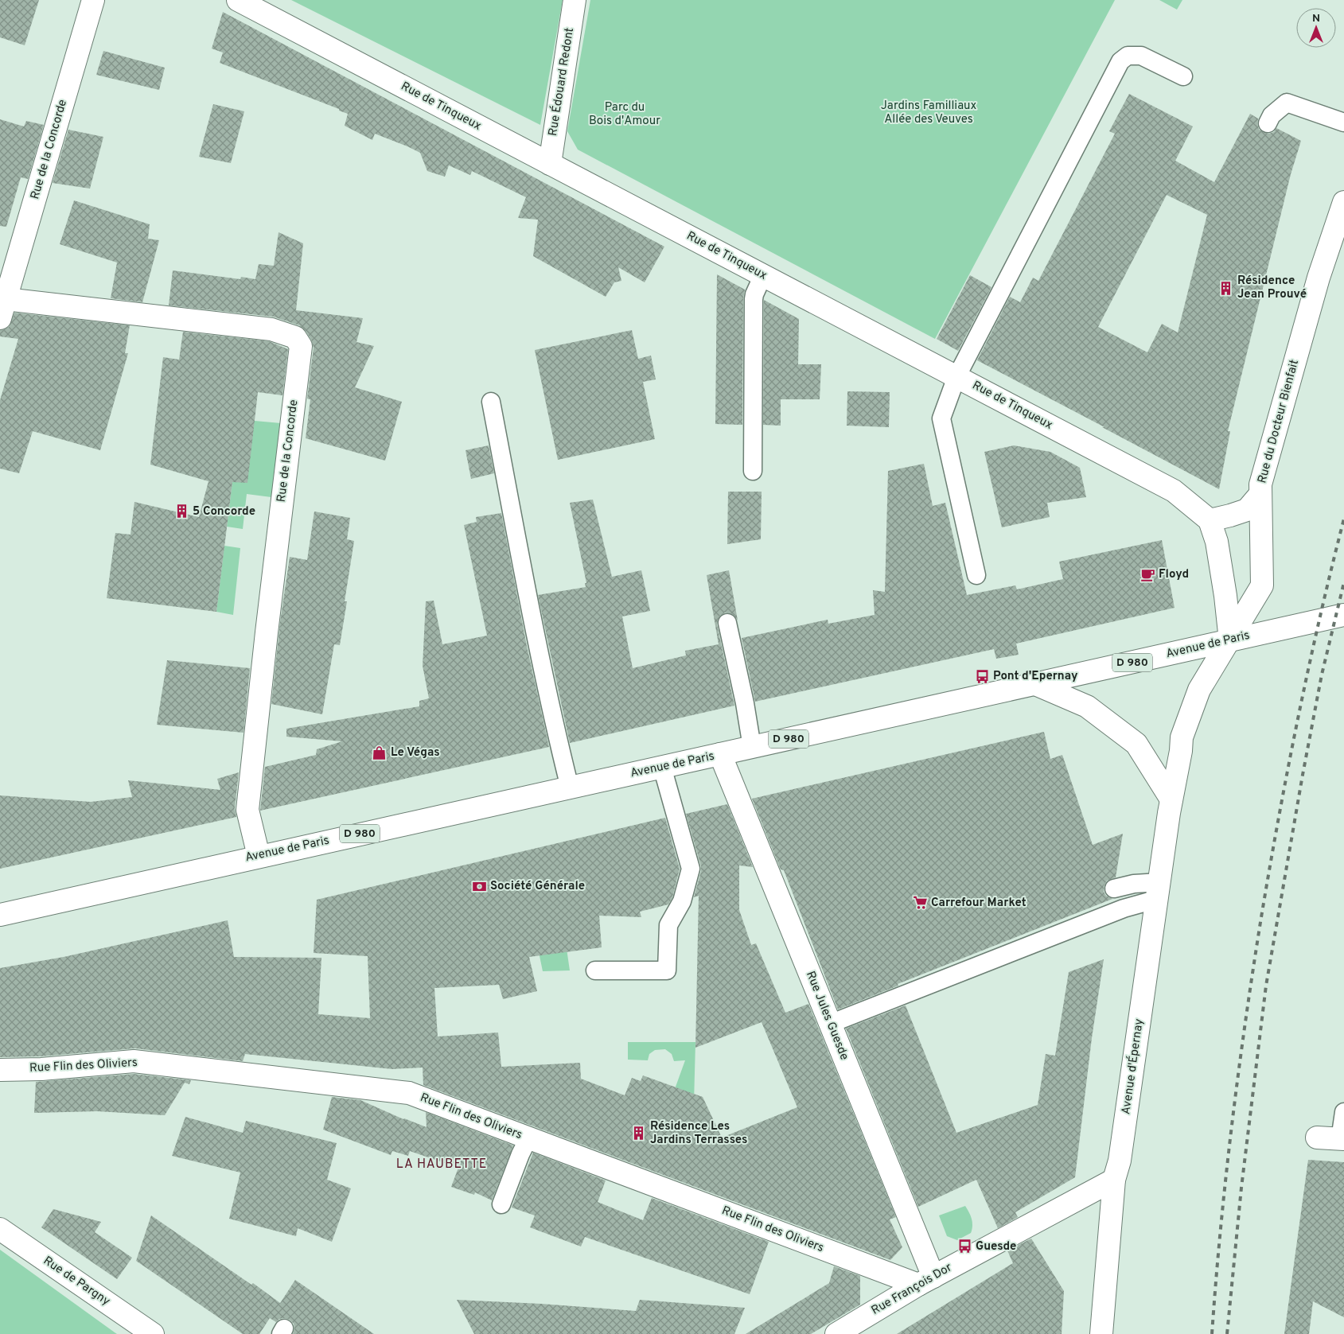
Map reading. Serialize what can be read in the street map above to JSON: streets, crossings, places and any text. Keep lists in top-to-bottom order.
{
  "streets": {
    "street": [
      "Rue Édouard Redont",
      "Rue de Tinqueux",
      "Rue de la Concorde",
      "Rue du Docteur Bienfait",
      "Avenue de Paris",
      "D 980",
      "Rue Jules Guesde",
      "Rue Flin des Oliviers",
      "Avenue d'Épernay",
      "Rue de Pargny",
      "Rue François Dor"
    ]
  },
  "crossings": [
    ["Rue Édouard Redont", "Rue de Tinqueux"],
    ["Rue de la Concorde", "Avenue de Paris"],
    ["Rue du Docteur Bienfait", "Avenue de Paris"],
    ["Rue du Docteur Bienfait", "Avenue d'Épernay"],
    ["Avenue de Paris", "Rue Jules Guesde"],
    ["Avenue de Paris", "Avenue d'Épernay"],
    ["Rue Jules Guesde", "Rue Flin des Oliviers"],
    ["Rue Jules Guesde", "Rue François Dor"],
    ["Rue Flin des Oliviers", "Rue François Dor"],
    ["Avenue d'Épernay", "Rue François Dor"]
  ],
  "districts": ["LA HAUBETTE"],
  "parks": ["Jardins Familliaux Allée des Veuves", "Parc du Bois d'Amour"],
  "places": {
    "building": ["Résidence Jean Prouvé", "5 Concorde", "Résidence Les Jardins Terrasses"],
    "cafe": ["Floyd"],
    "bus stop": ["Pont d'Epernay", "Guesde"],
    "shop": ["Le Végas"],
    "bank": ["Société Générale"],
    "supermarket": ["Carrefour Market"]
  },
  "north": "top"
}
